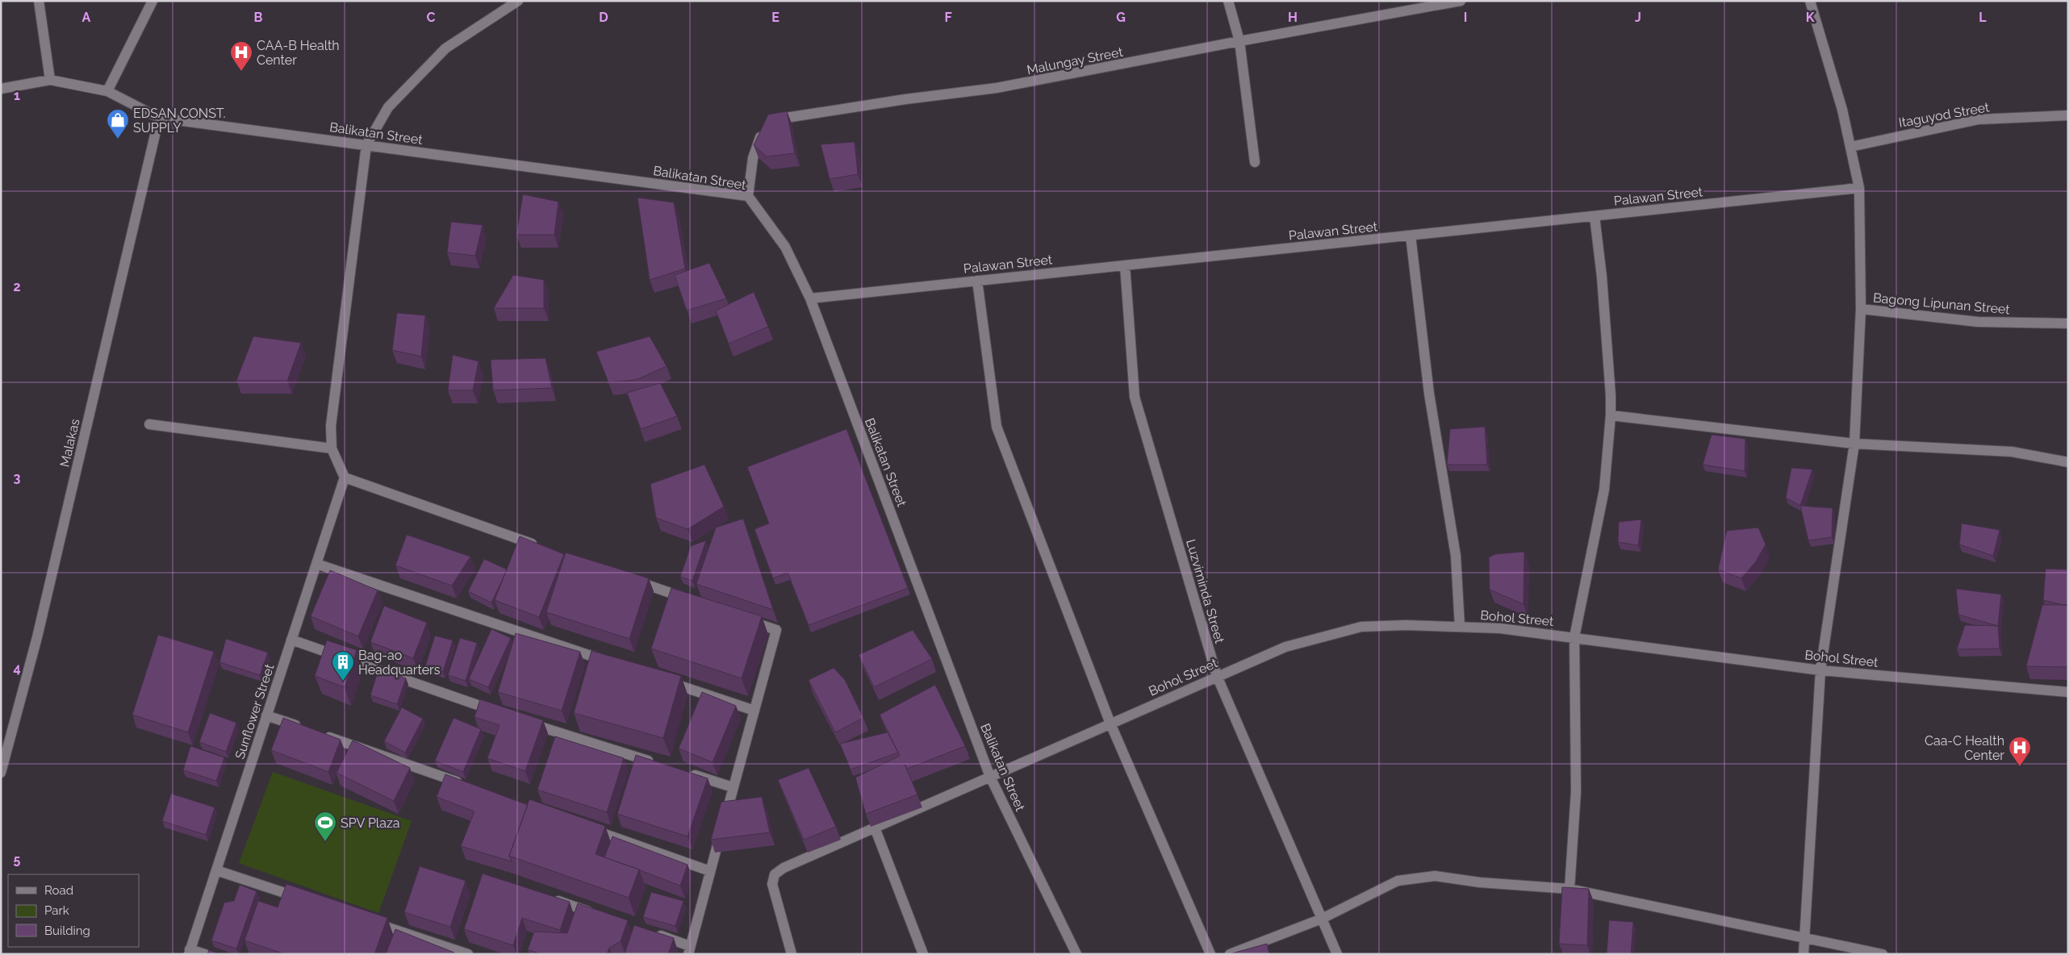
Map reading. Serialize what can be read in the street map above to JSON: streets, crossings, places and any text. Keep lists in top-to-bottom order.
{
  "streets": {
    "street": [
      "Malungay Street",
      "Itaguyod Street",
      "Balikatan Street",
      "Palawan Street",
      "Bagong Lipunan Street",
      "Malakas",
      "Luzviminda Street",
      "Bohol Street",
      "Sunflower Street"
    ]
  },
  "crossings": [
    ["Malungay Street", "Balikatan Street"],
    ["Balikatan Street", "Palawan Street"],
    ["Balikatan Street", "Malakas"],
    ["Balikatan Street", "Bohol Street"],
    ["Palawan Street", "Luzviminda Street"],
    ["Luzviminda Street", "Bohol Street"]
  ],
  "places": {
    "hospital": ["CAA-B Health Center", "Caa-C Health Center"],
    "shop": ["EDSAN CONST. SUPPLY"],
    "building": ["Bag-ao Headquarters"],
    "sports": ["SPV Plaza"]
  },
  "legend": ["Road", "Park", "Building"],
  "grid": {
    "columns": [
      "A",
      "B",
      "C",
      "D",
      "E",
      "F",
      "G",
      "H",
      "I",
      "J",
      "K",
      "L"
    ],
    "rows": [
      "1",
      "2",
      "3",
      "4",
      "5"
    ]
  }
}
